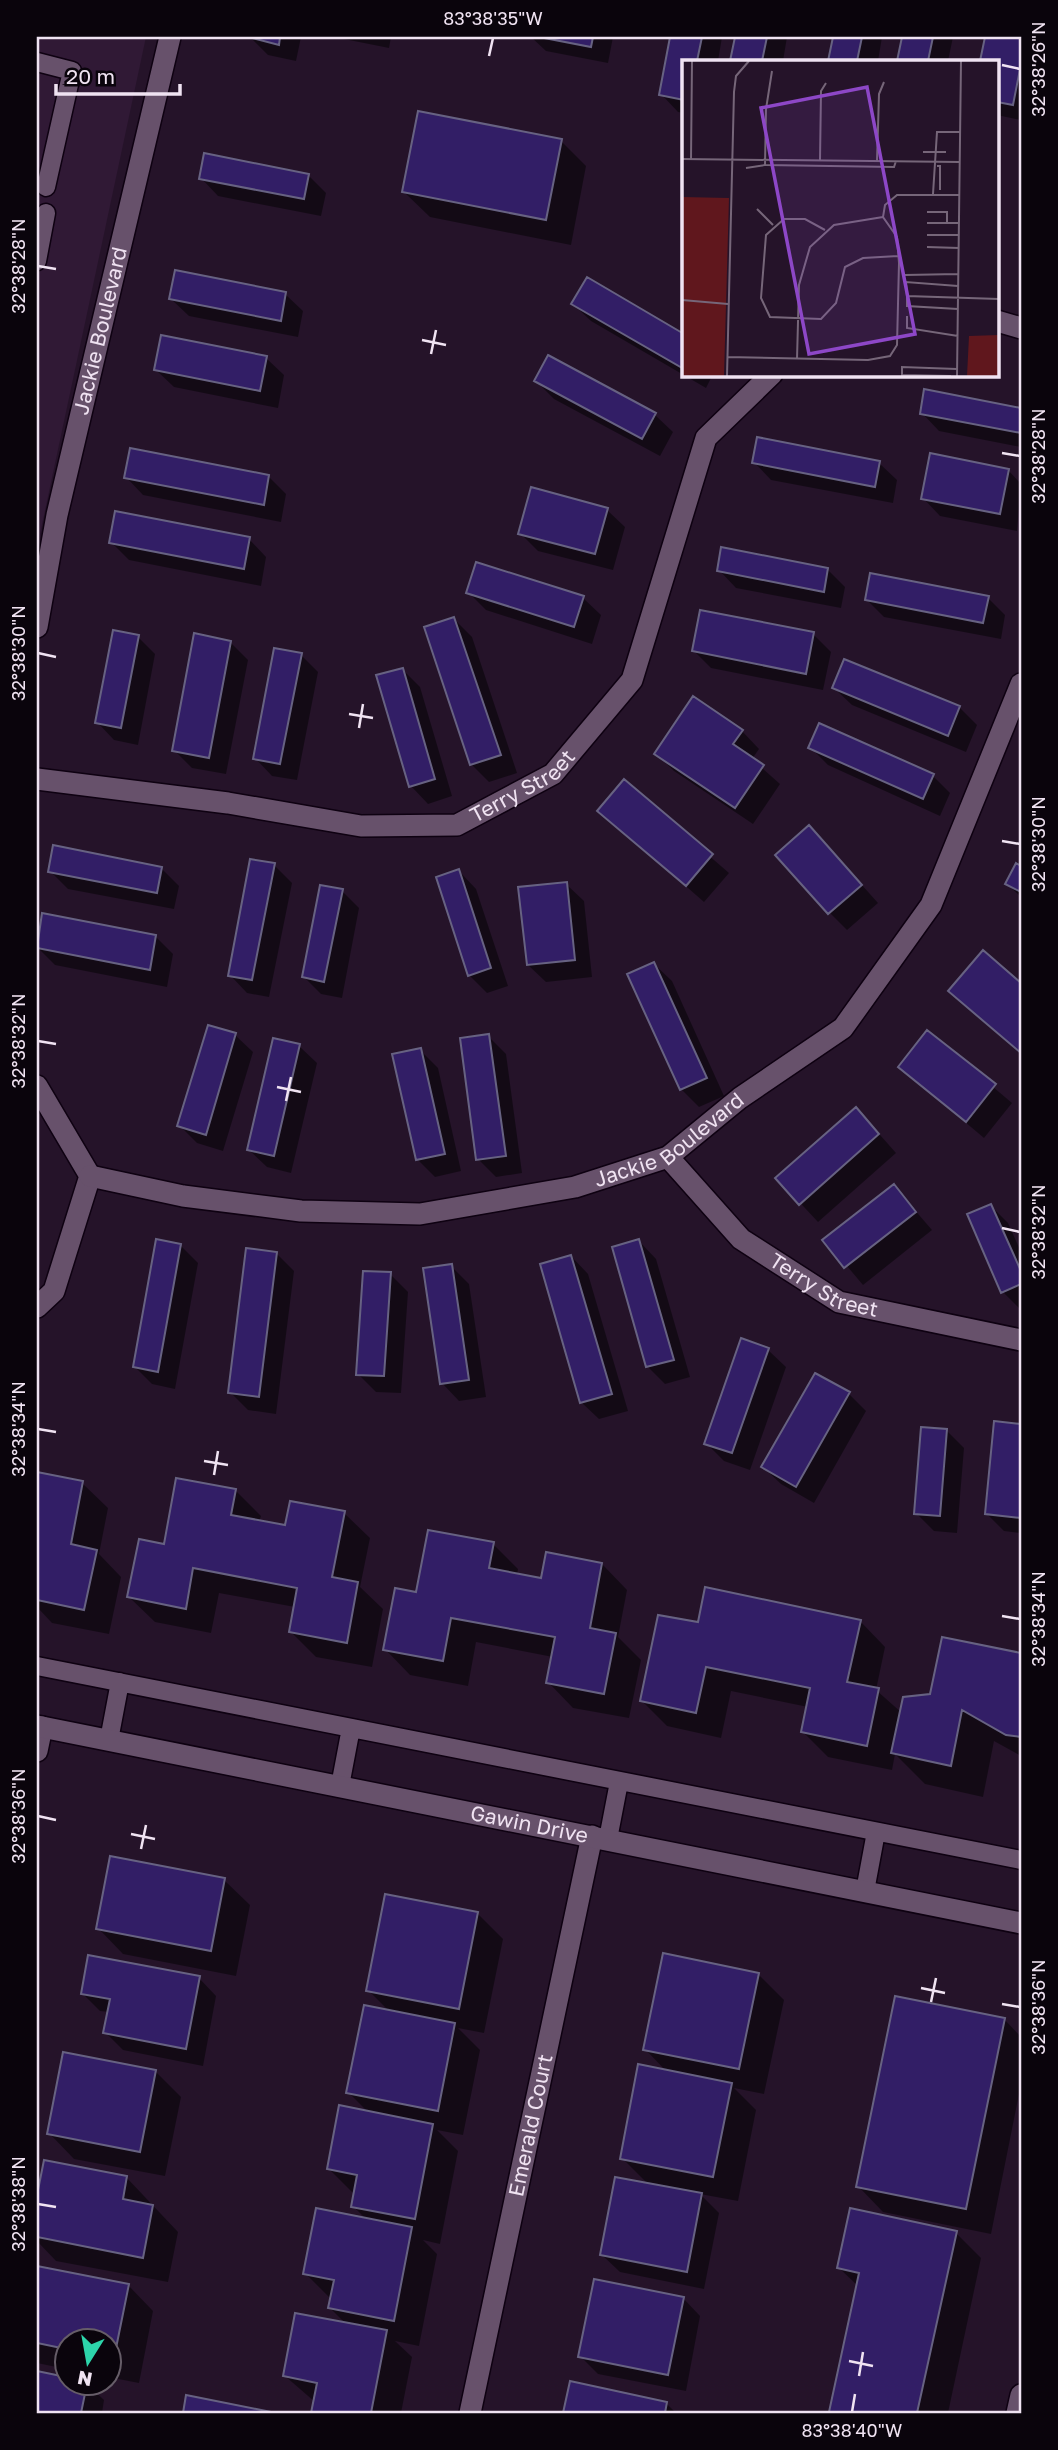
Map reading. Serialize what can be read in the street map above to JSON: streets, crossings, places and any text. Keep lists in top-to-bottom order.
{
  "streets": {
    "street": [
      "Jackie Boulevard",
      "Terry Street",
      "Gawin Drive",
      "Emerald Court"
    ]
  },
  "crossings": [
    ["Jackie Boulevard", "Terry Street"],
    ["Gawin Drive", "Emerald Court"]
  ],
  "scale_bar": "20 m",
  "north": "bottom",
  "coordinates": [
    "83°38'35\"W",
    "32°38'26\"N",
    "32°38'28\"N",
    "32°38'30\"N",
    "32°38'32\"N",
    "32°38'34\"N",
    "32°38'36\"N",
    "32°38'38\"N",
    "83°38'40\"W"
  ]
}
